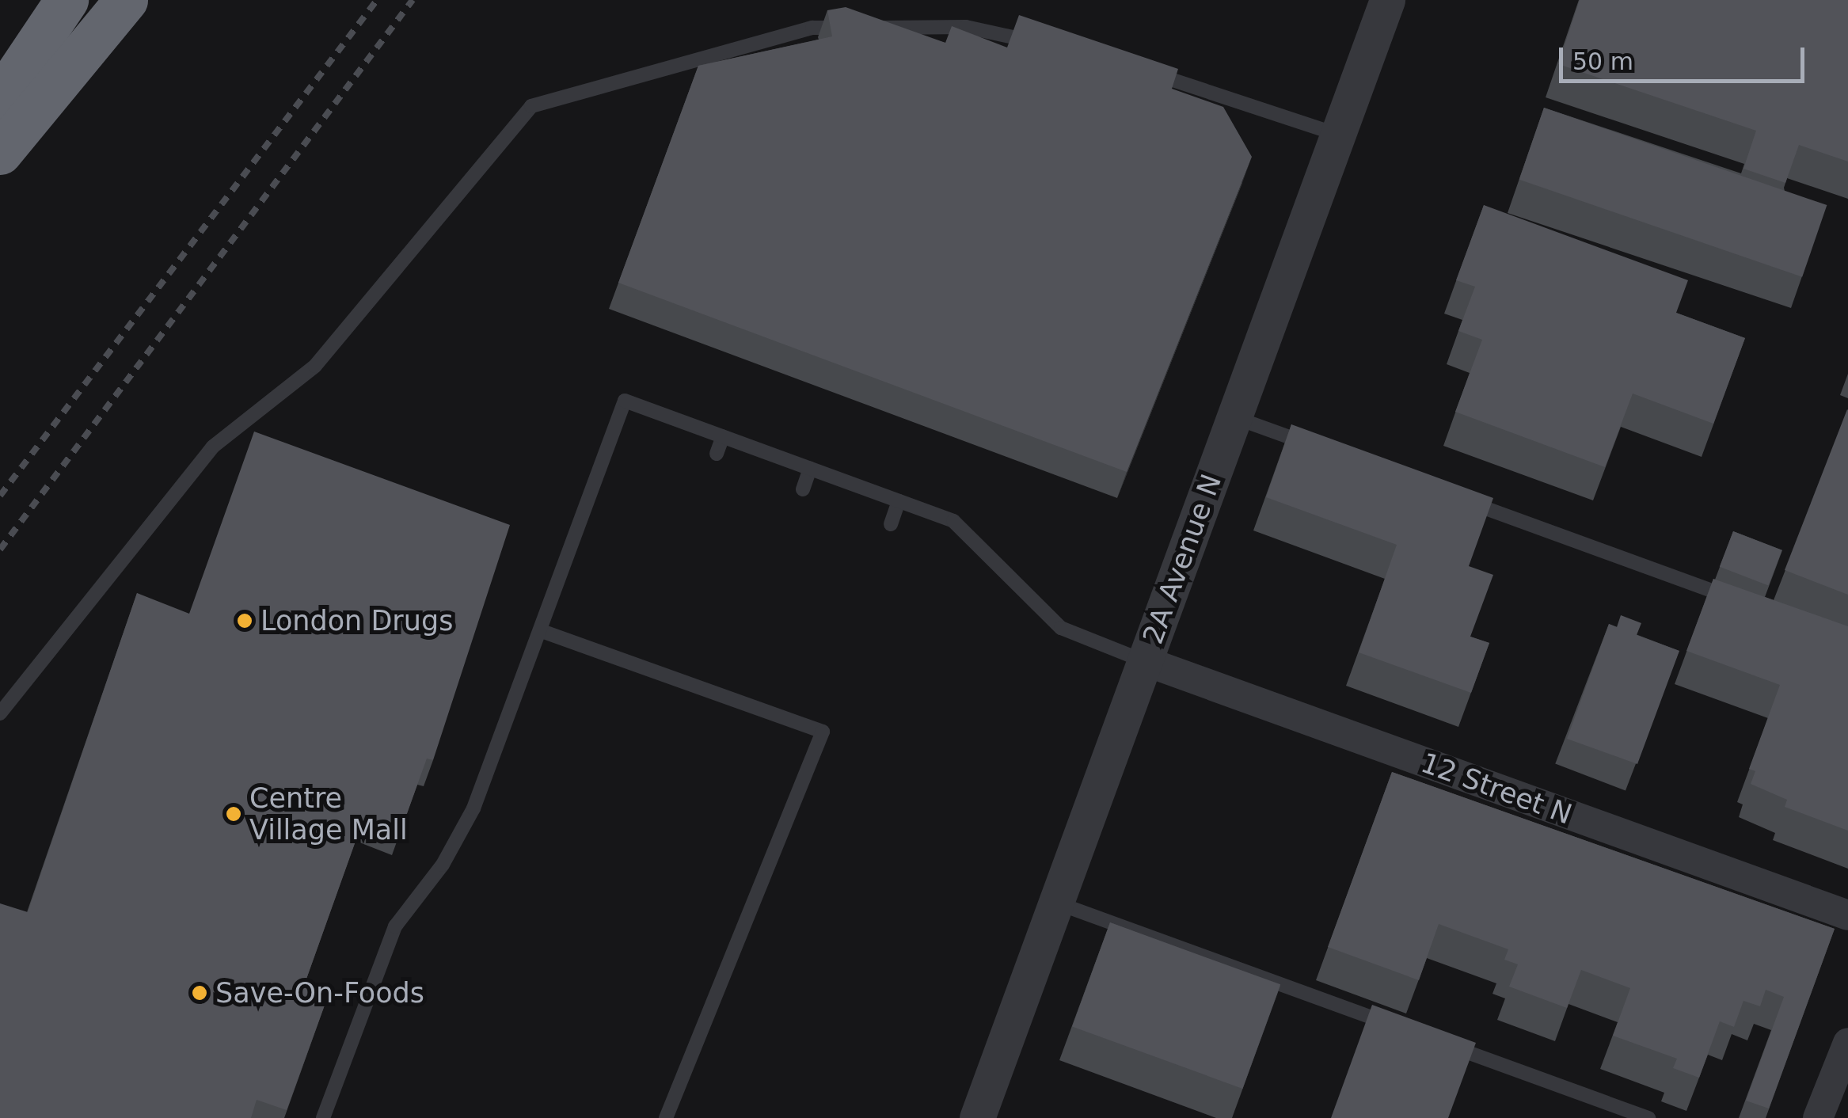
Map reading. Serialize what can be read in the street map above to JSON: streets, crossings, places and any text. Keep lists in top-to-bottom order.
{
  "streets": {
    "street": ["2A Avenue N", "12 Street N"]
  },
  "crossings": [
    ["2A Avenue N", "12 Street N"]
  ],
  "places": ["London Drugs", "Centre Village Mall", "Save-On-Foods"],
  "scale_bar": "50 m"
}
